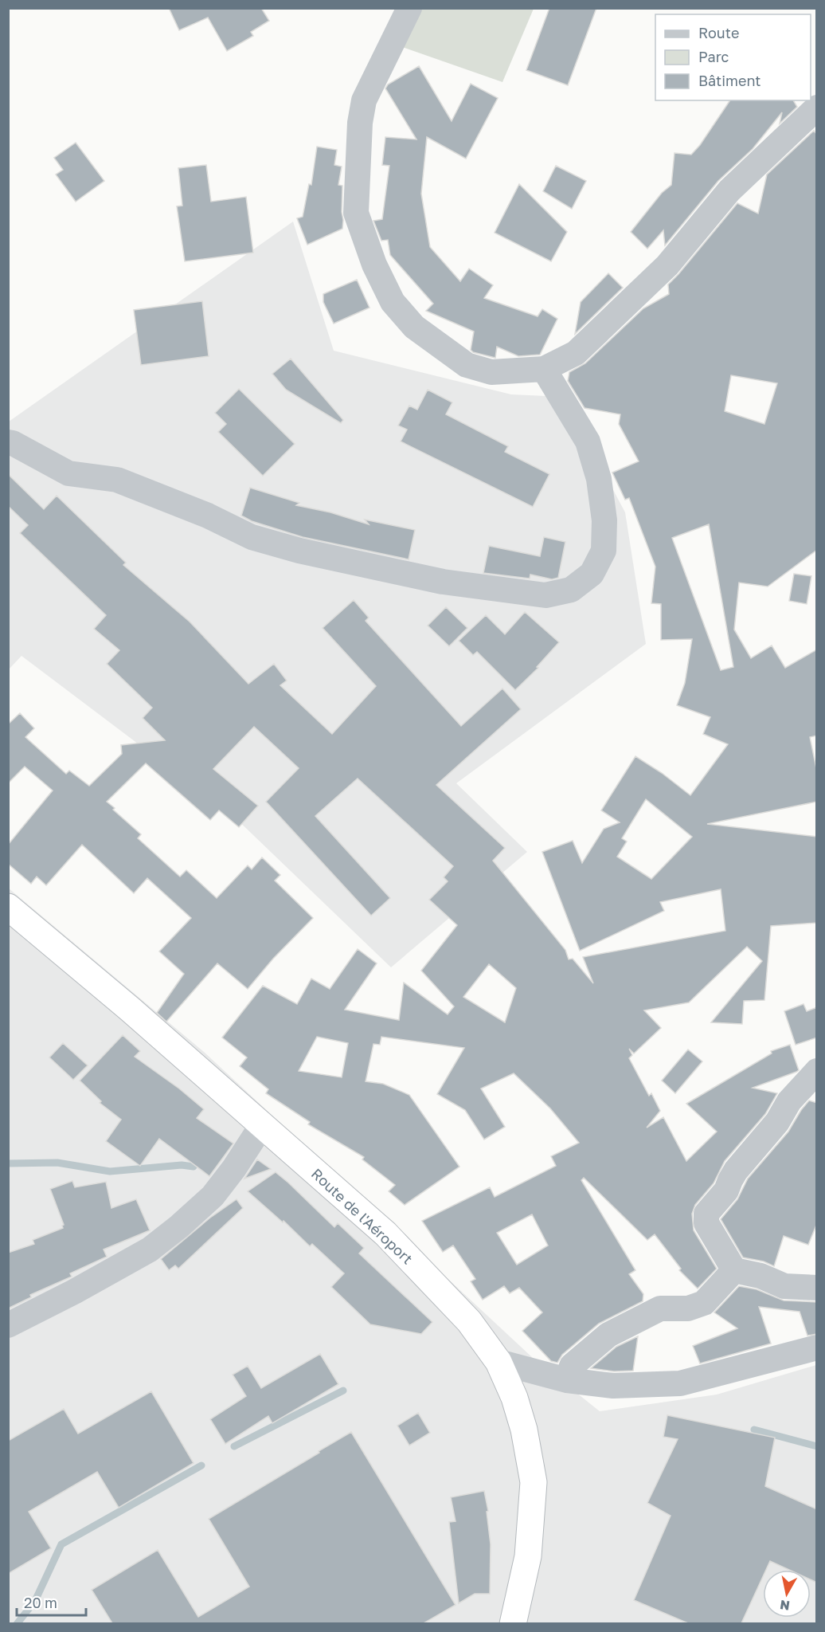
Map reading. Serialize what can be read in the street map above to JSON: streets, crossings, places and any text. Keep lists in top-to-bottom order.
{
  "streets": {
    "highway": ["Route de l'Aéroport"]
  },
  "legend": ["Route", "Parc", "Bâtiment"],
  "scale_bar": "20 m",
  "north": "bottom"
}
